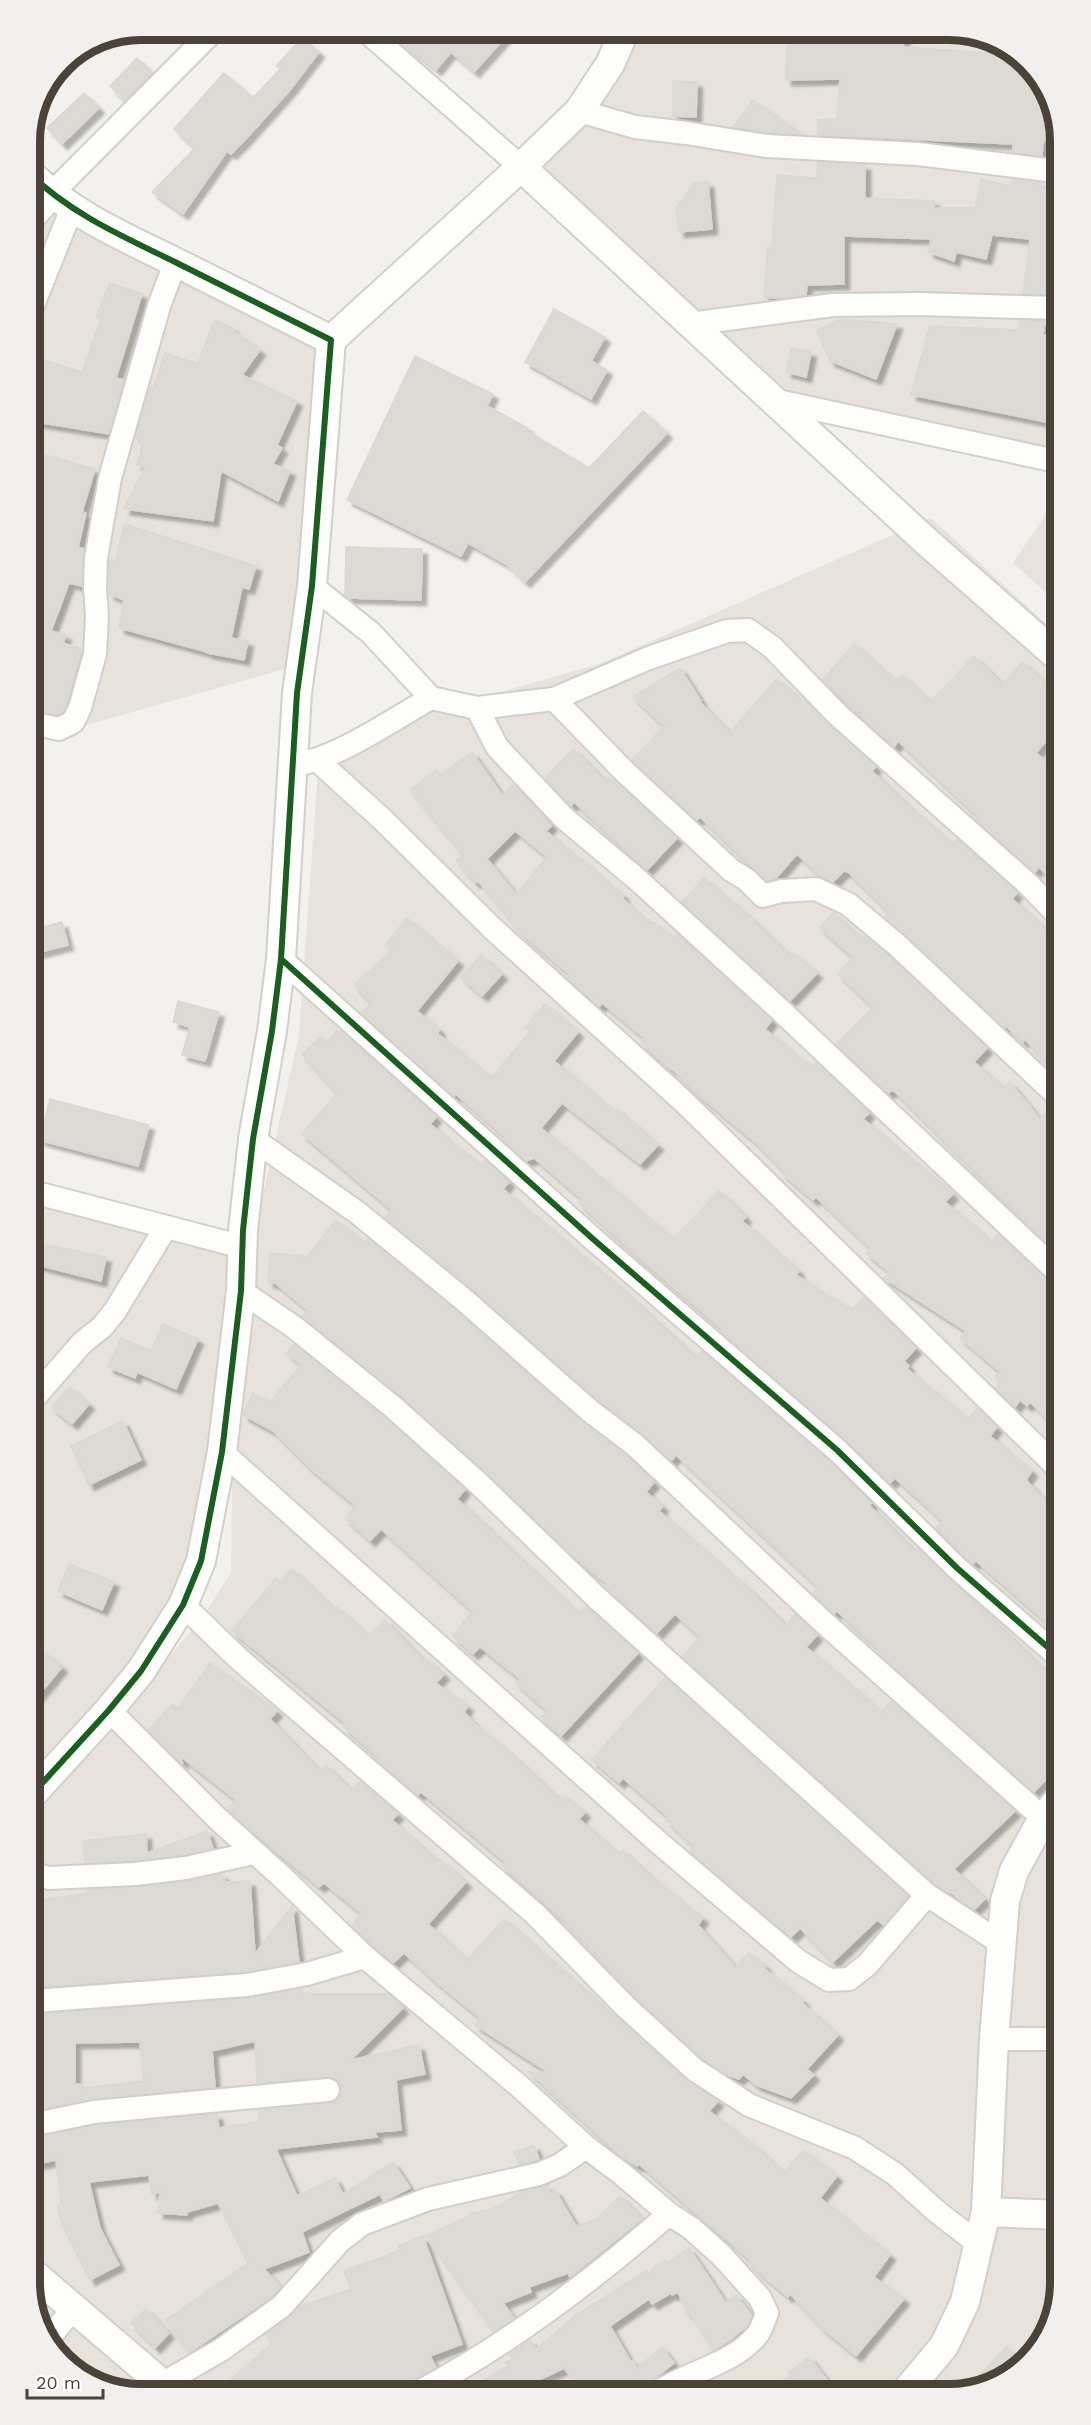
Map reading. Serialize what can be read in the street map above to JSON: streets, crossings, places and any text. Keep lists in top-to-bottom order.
{
  "scale_bar": "20 m"
}
